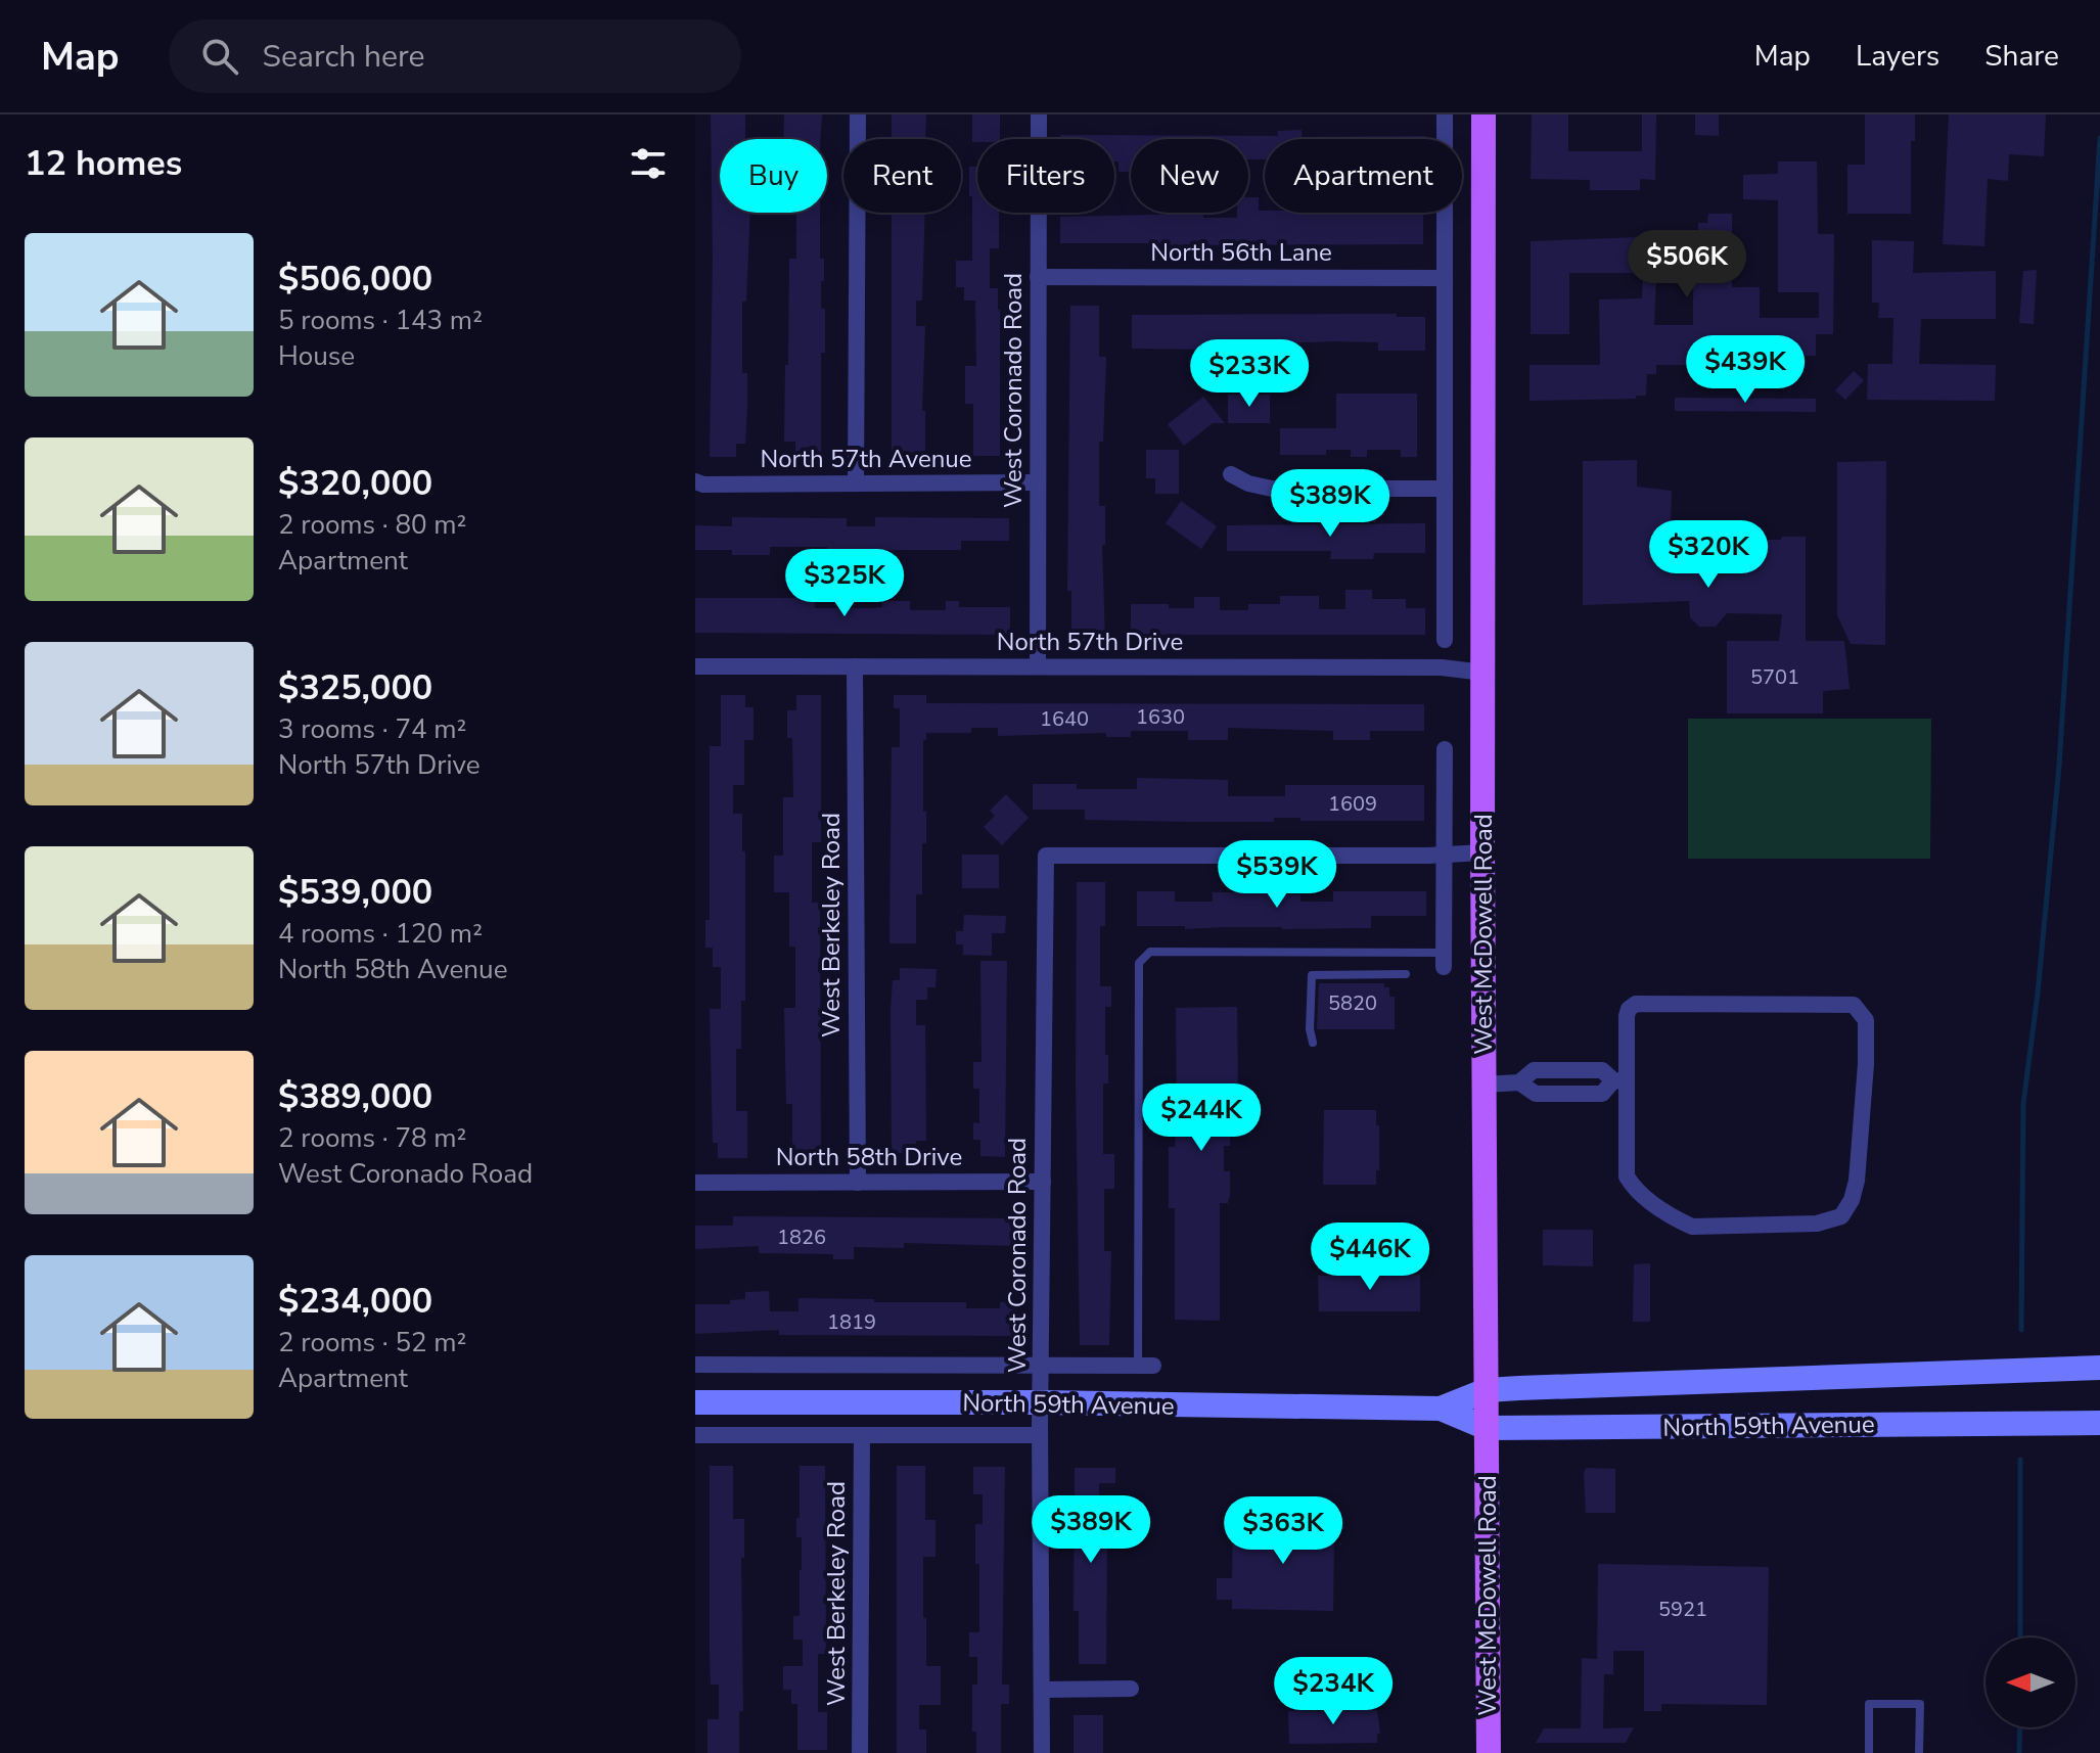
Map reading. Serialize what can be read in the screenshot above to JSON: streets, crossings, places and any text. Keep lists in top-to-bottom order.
{
  "streets": {
    "main road": ["West McDowell Road", "North 59th Avenue"],
    "street": [
      "North 56th Lane",
      "West Coronado Road",
      "North 57th Avenue",
      "North 57th Drive",
      "West Berkeley Road",
      "North 58th Drive"
    ]
  },
  "crossings": [
    ["North 56th Lane", "West Coronado Road"],
    ["West Coronado Road", "North 57th Avenue"],
    ["West Coronado Road", "North 57th Drive"],
    ["West Coronado Road", "West McDowell Road"],
    ["West Coronado Road", "North 58th Drive"],
    ["West Coronado Road", "North 59th Avenue"],
    ["North 57th Drive", "West Berkeley Road"],
    ["North 57th Drive", "West McDowell Road"],
    ["West Berkeley Road", "North 58th Drive"],
    ["West Berkeley Road", "North 59th Avenue"],
    ["West McDowell Road", "North 59th Avenue"]
  ],
  "house_numbers": [
    "5701",
    "1630",
    "1640",
    "1609",
    "5820",
    "1826",
    "1819",
    "5921"
  ],
  "north": "left",
  "page": {
    "header": "Map",
    "search": "Search here",
    "nav": ["Map", "Layers", "Share"],
    "heading": "12 homes",
    "chip": [
      "Buy",
      "Rent",
      "Filters",
      "New",
      "Apartment"
    ],
    "list": [
      {
        "name": "$506,000",
        "note": "5 rooms · 143 m² · House"
      },
      {
        "name": "$320,000",
        "note": "2 rooms · 80 m² · Apartment"
      },
      {
        "name": "$325,000",
        "note": "3 rooms · 74 m² · North 57th Drive"
      },
      {
        "name": "$539,000",
        "note": "4 rooms · 120 m² · North 58th Avenue"
      },
      {
        "name": "$389,000",
        "note": "2 rooms · 78 m² · West Coronado Road"
      },
      {
        "name": "$234,000",
        "note": "2 rooms · 52 m² · Apartment"
      }
    ],
    "price": [
      "$506K",
      "$439K",
      "$233K",
      "$389K",
      "$320K",
      "$325K",
      "$539K",
      "$244K",
      "$446K",
      "$389K",
      "$363K",
      "$234K"
    ]
  }
}
